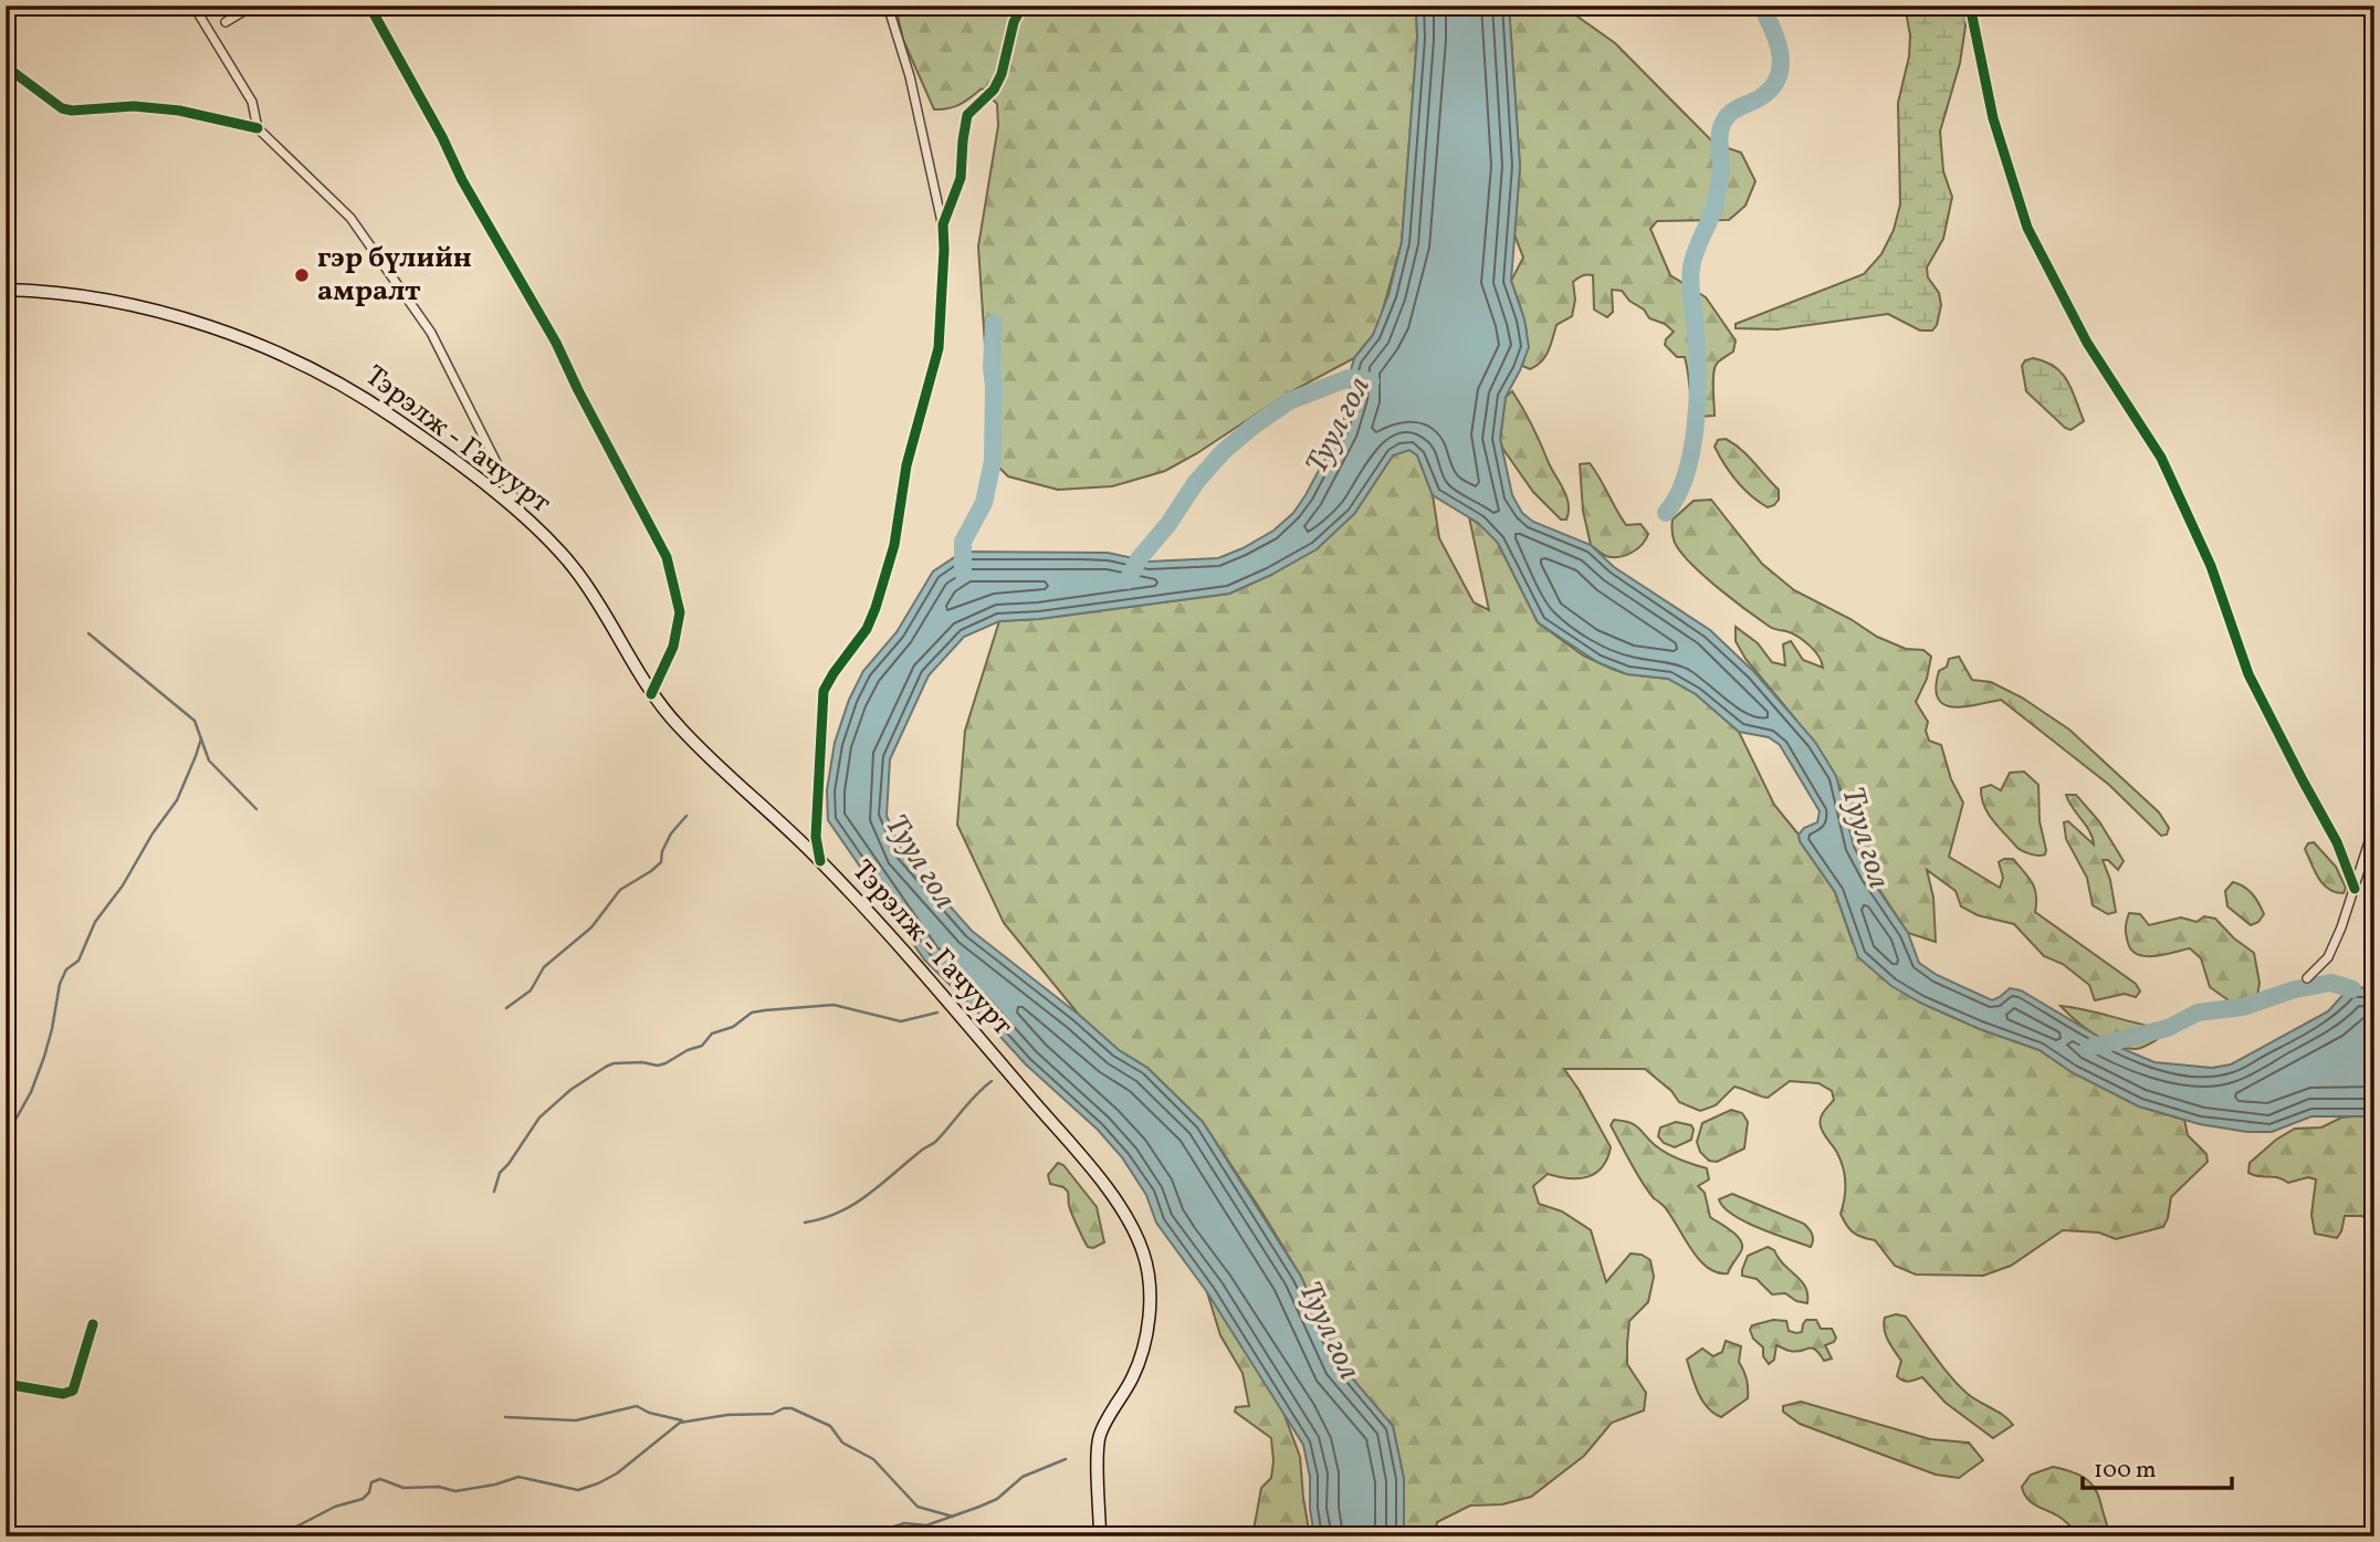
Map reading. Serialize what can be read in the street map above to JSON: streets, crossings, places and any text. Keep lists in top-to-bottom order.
{
  "streets": {
    "main road": ["Тэрэлж - Гачуурт"]
  },
  "water": ["Туул гол"],
  "places": ["гэр бүлийн амралт"],
  "scale_bar": "100 m"
}
